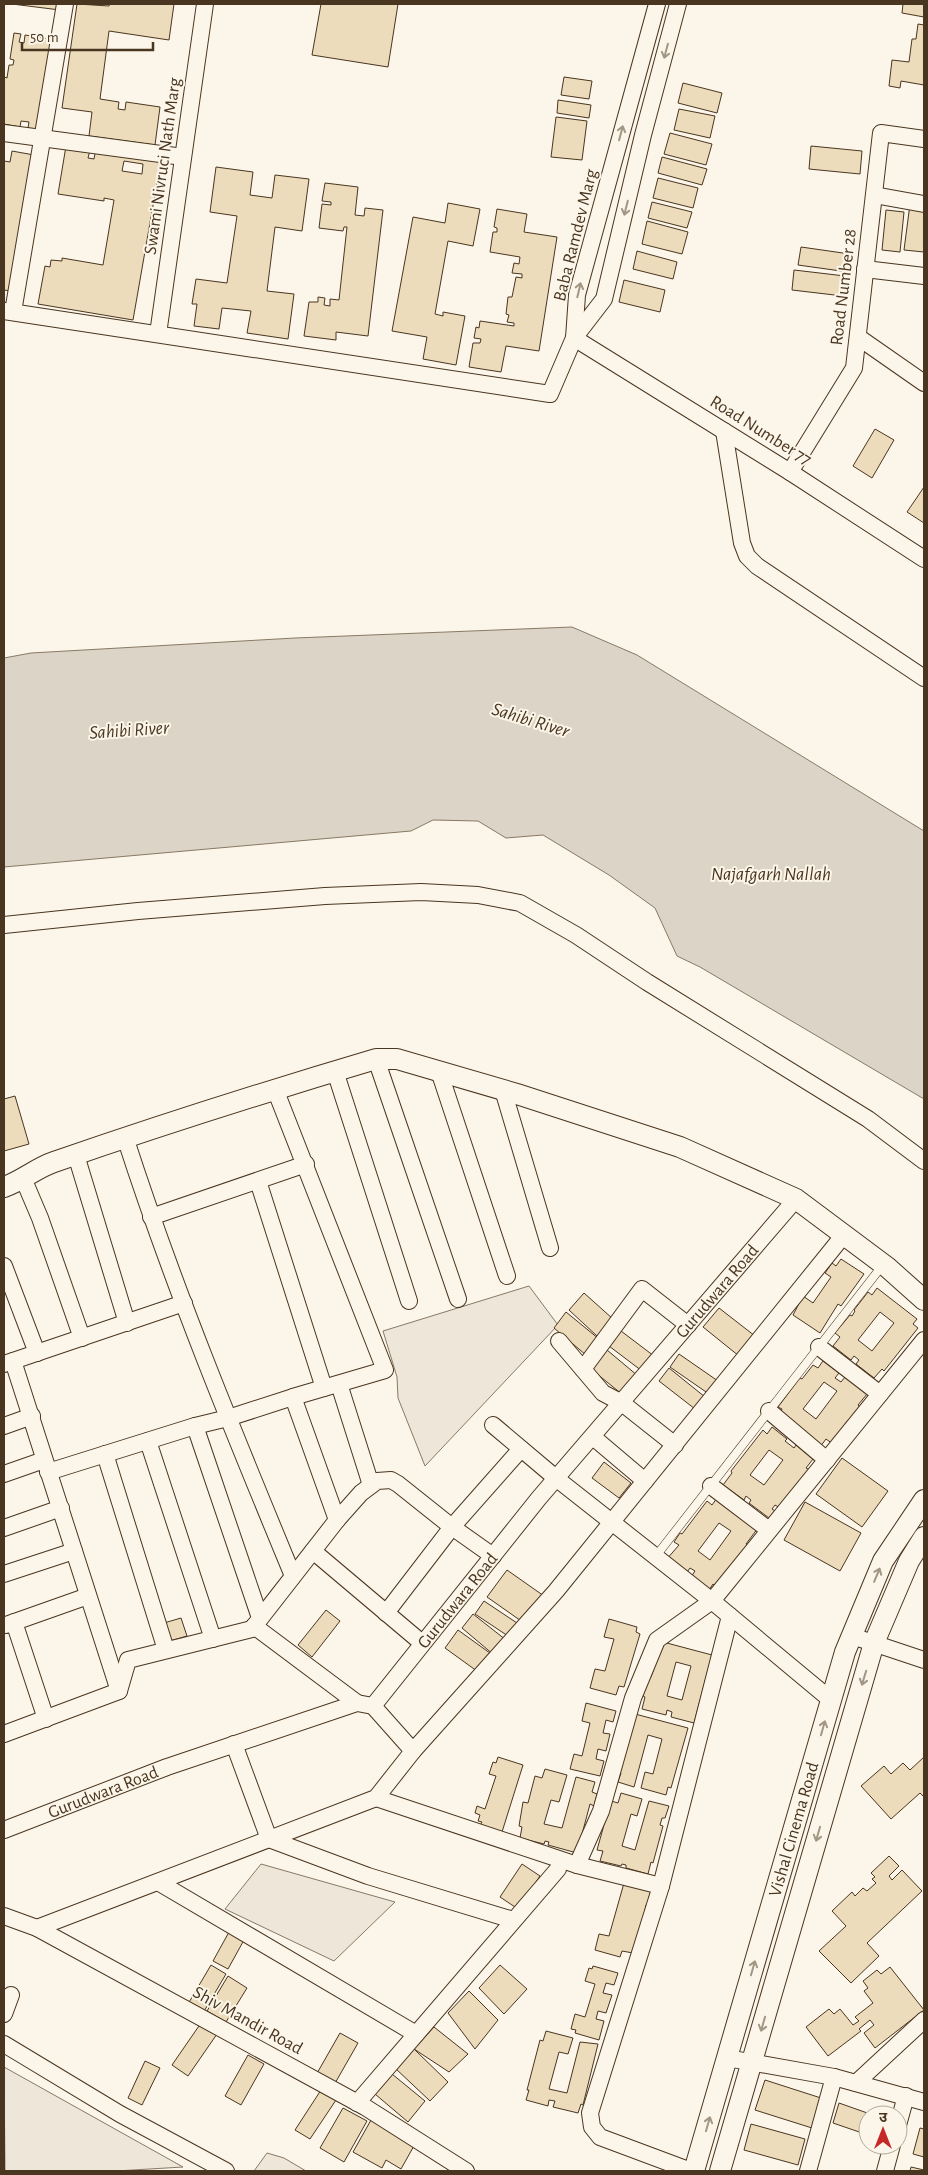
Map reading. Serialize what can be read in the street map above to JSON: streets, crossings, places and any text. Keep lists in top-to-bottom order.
{
  "streets": {
    "street": [
      "Swami Nivruci Nath Marg",
      "Baba Ramdev Marg",
      "Road Number 28",
      "Road Number 77",
      "Gurudwara Road",
      "Vishal Cinema Road",
      "Shiv Mandir Road"
    ]
  },
  "crossings": [
    ["Baba Ramdev Marg", "Road Number 77"],
    ["Road Number 28", "Road Number 77"]
  ],
  "water": ["Sahibi River", "Najafgarh Nallah"],
  "scale_bar": "50 m",
  "north": "top"
}
